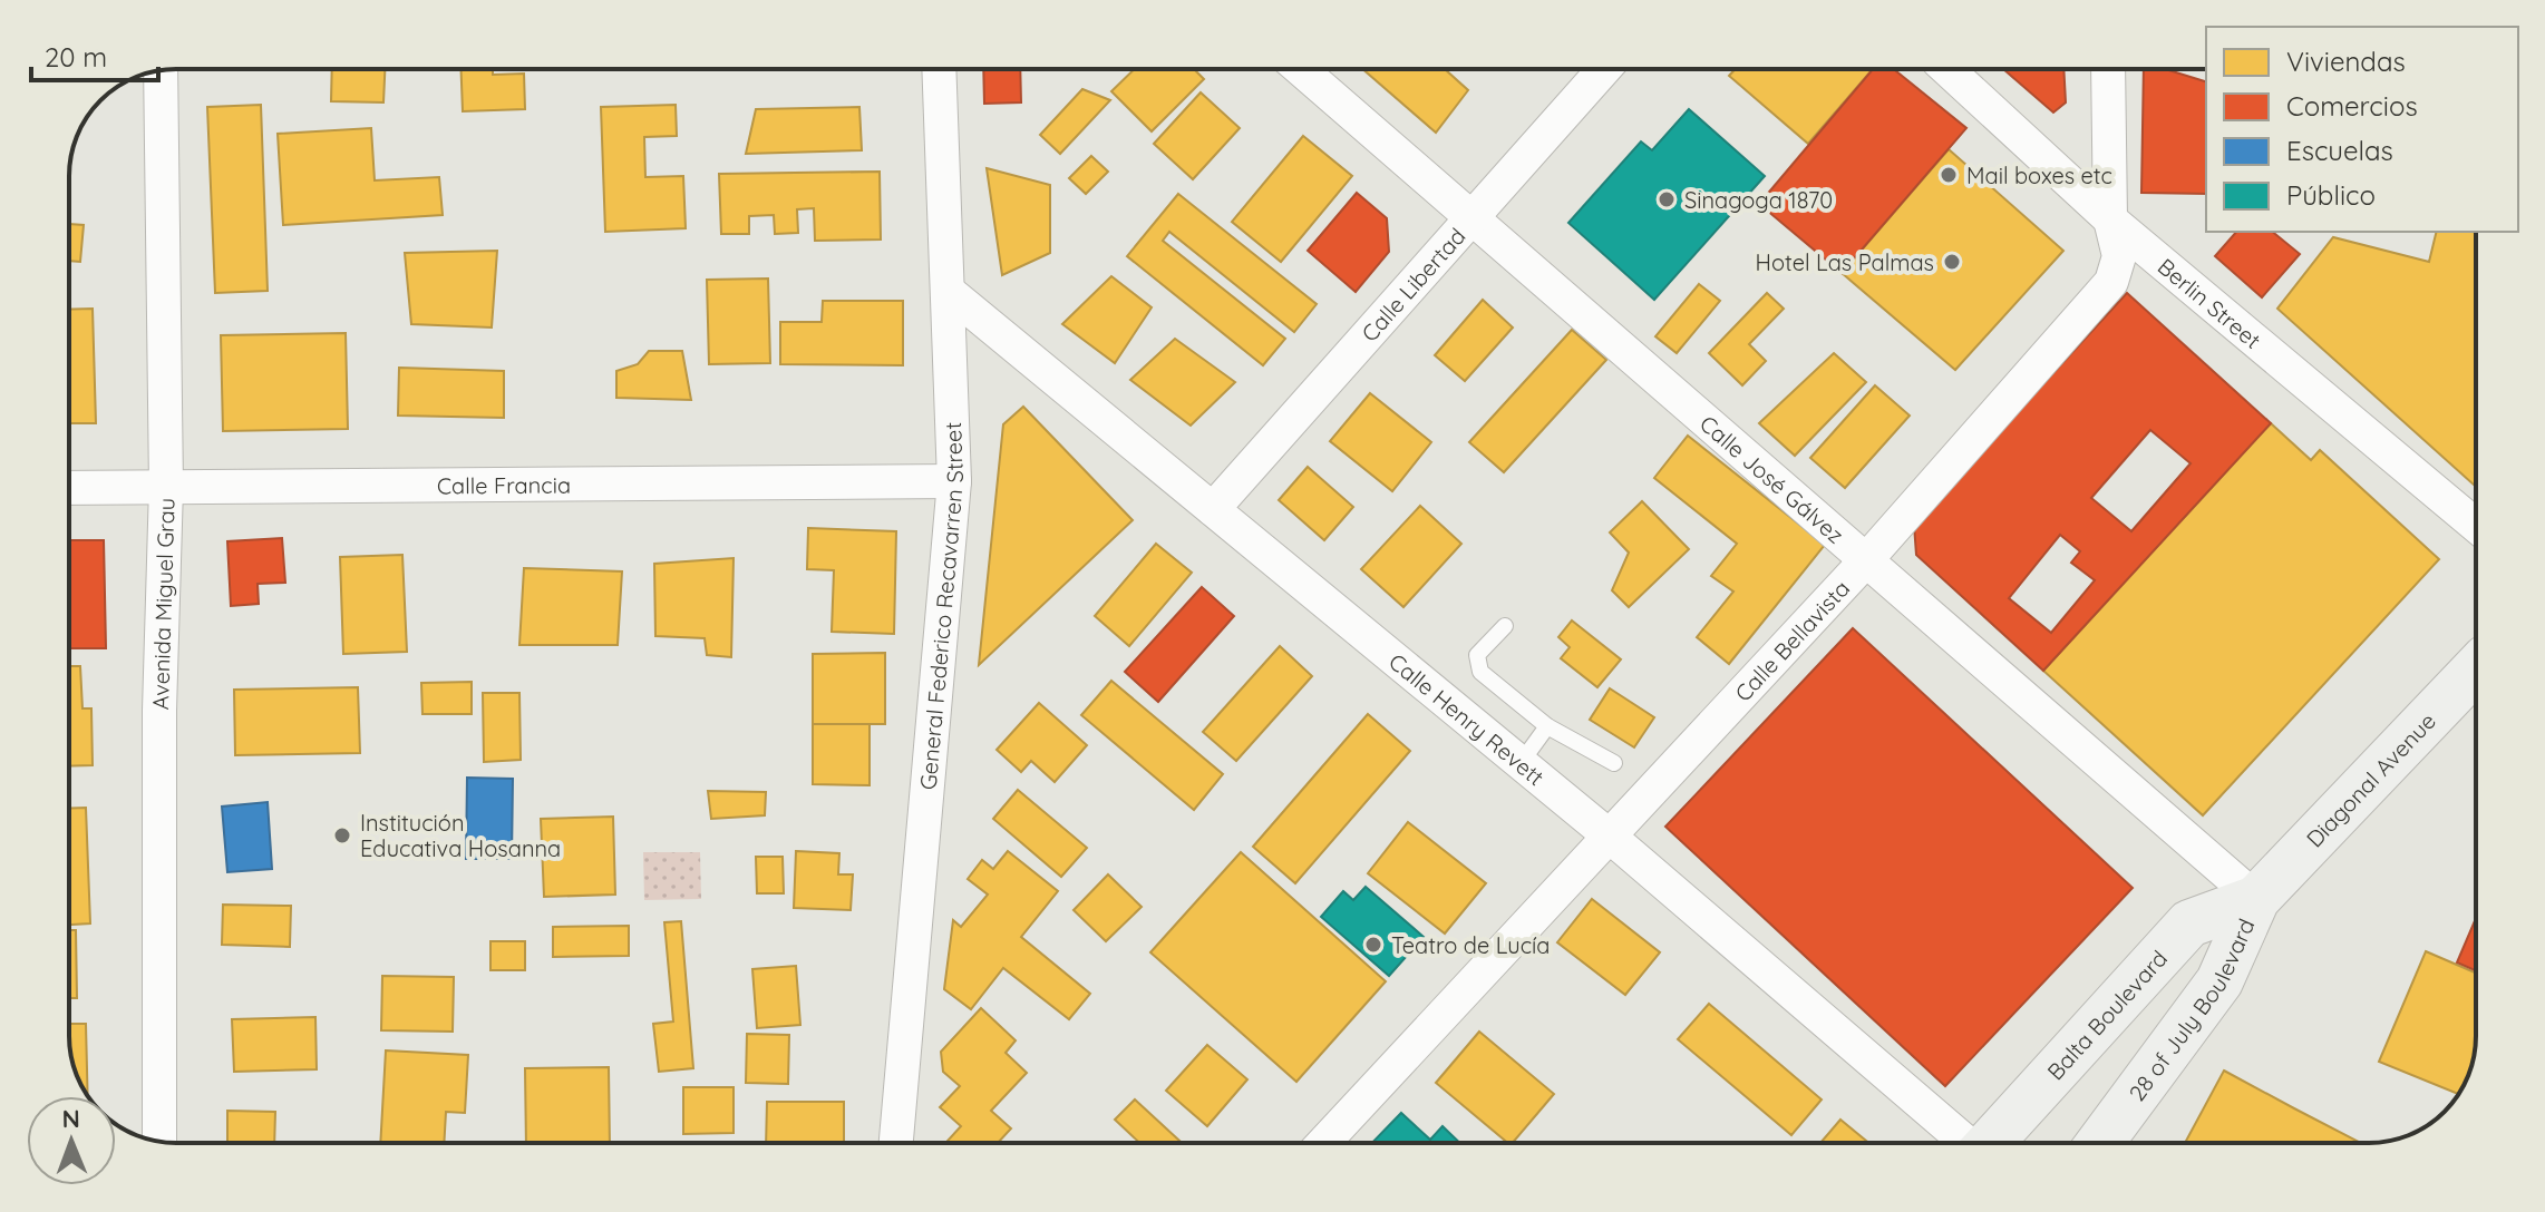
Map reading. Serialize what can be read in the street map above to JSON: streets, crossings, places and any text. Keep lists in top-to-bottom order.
{
  "streets": {
    "main road": ["Diagonal Avenue", "28 of July Boulevard", "Balta Boulevard"],
    "street": [
      "Calle Libertad",
      "Berlin Street",
      "Calle José Gálvez",
      "Calle Francia",
      "Avenida Miguel Grau",
      "General Federico Recavarren Street",
      "Calle Bellavista",
      "Calle Henry Revett"
    ]
  },
  "crossings": [
    ["Calle Libertad", "Calle José Gálvez"],
    ["Calle Libertad", "Calle Henry Revett"],
    ["Berlin Street", "Calle Bellavista"],
    ["Calle José Gálvez", "Calle Bellavista"],
    ["Calle José Gálvez", "Diagonal Avenue"],
    ["Calle José Gálvez", "28 of July Boulevard"],
    ["Calle José Gálvez", "Balta Boulevard"],
    ["Calle Francia", "Avenida Miguel Grau"],
    ["Calle Francia", "General Federico Recavarren Street"],
    ["General Federico Recavarren Street", "Calle Henry Revett"],
    ["Calle Bellavista", "Calle Henry Revett"],
    ["Diagonal Avenue", "28 of July Boulevard"],
    ["Diagonal Avenue", "Balta Boulevard"],
    ["28 of July Boulevard", "Balta Boulevard"]
  ],
  "places": [
    "Mail boxes etc",
    "Sinagoga 1870",
    "Hotel Las Palmas",
    "Institución Educativa Hosanna",
    "Teatro de Lucía"
  ],
  "legend": [
    "Viviendas",
    "Comercios",
    "Escuelas",
    "Público"
  ],
  "scale_bar": "20 m",
  "north": "top"
}
